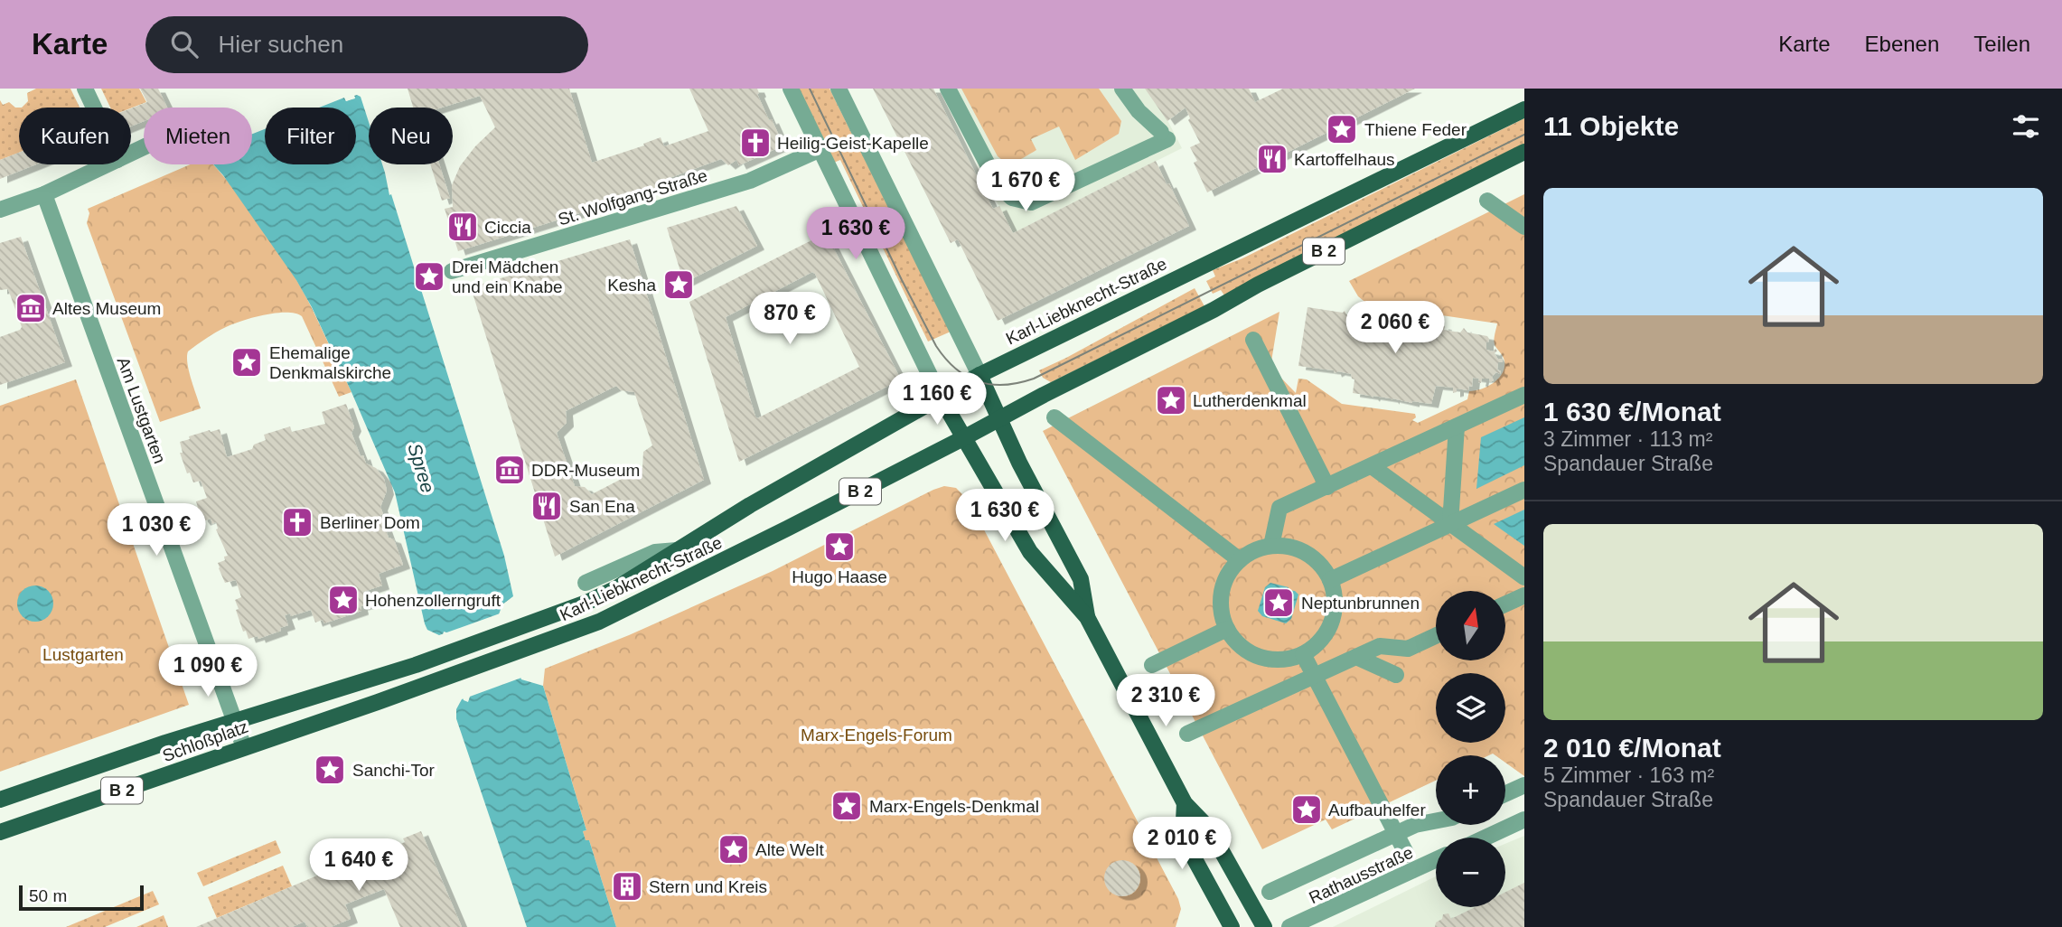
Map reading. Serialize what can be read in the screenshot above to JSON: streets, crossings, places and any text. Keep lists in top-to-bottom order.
{
  "streets": {
    "main road": ["B 2", "Karl-Liebknecht-Straße", "Schloßplatz"],
    "street": ["St. Wolfgang-Straße", "Am Lustgarten", "Rathausstraße"]
  },
  "crossings": [
    ["Karl-Liebknecht-Straße", "Schloßplatz"],
    ["Am Lustgarten", "Schloßplatz"]
  ],
  "water": ["Spree"],
  "parks": ["Lustgarten", "Marx-Engels-Forum"],
  "places": {
    "place": [
      "Thiene Feder",
      "Drei Mädchen und ein Knabe",
      "Kesha",
      "Ehemalige Denkmalskirche",
      "Lutherdenkmal",
      "Hugo Haase",
      "Hohenzollerngruft",
      "Neptunbrunnen",
      "Sanchi-Tor",
      "Marx-Engels-Denkmal",
      "Aufbauhelfer",
      "Alte Welt"
    ],
    "church": ["Heilig-Geist-Kapelle", "Berliner Dom"],
    "restaurant": ["Kartoffelhaus", "Ciccia", "San Ena"],
    "museum": ["Altes Museum", "DDR-Museum"],
    "building": ["Stern und Kreis"]
  },
  "scale_bar": "50 m",
  "north": "top",
  "page": {
    "header": "Karte",
    "search": "Hier suchen",
    "nav": ["Karte", "Ebenen", "Teilen"],
    "heading": "11 Objekte",
    "chip": [
      "Kaufen",
      "Mieten",
      "Filter",
      "Neu"
    ],
    "price": [
      "1 670 €",
      "1 630 €",
      "870 €",
      "2 060 €",
      "1 160 €",
      "1 630 €",
      "1 030 €",
      "1 090 €",
      "2 310 €",
      "2 010 €",
      "1 640 €"
    ],
    "list": [
      {
        "name": "1 630 €/Monat",
        "note": "3 Zimmer · 113 m² · Spandauer Straße"
      },
      {
        "name": "2 010 €/Monat",
        "note": "5 Zimmer · 163 m² · Spandauer Straße"
      }
    ],
    "map_buttons": ["+", "−"],
    "scale": "50 m"
  }
}
